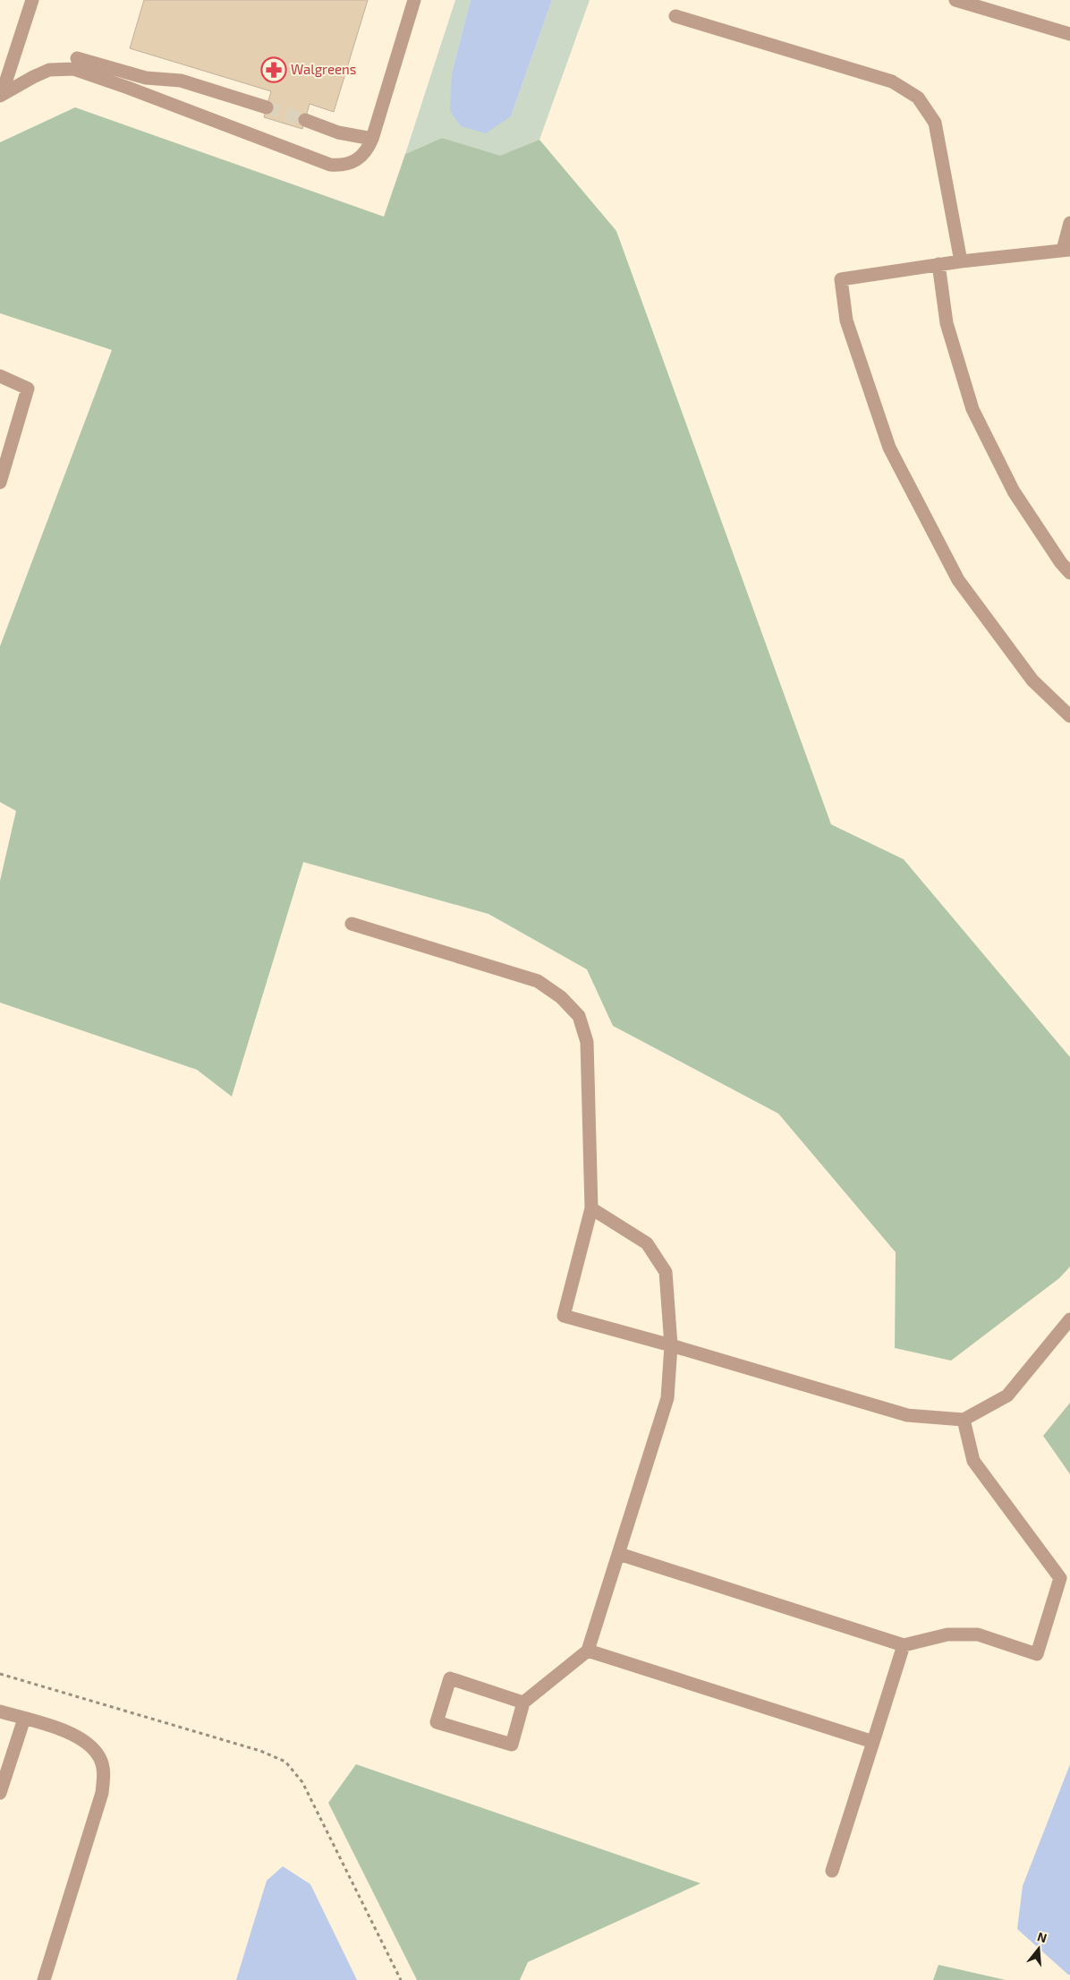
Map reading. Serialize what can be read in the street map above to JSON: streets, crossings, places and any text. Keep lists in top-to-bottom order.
{
  "places": {
    "pharmacy": ["Walgreens"]
  },
  "north": "top"
}
